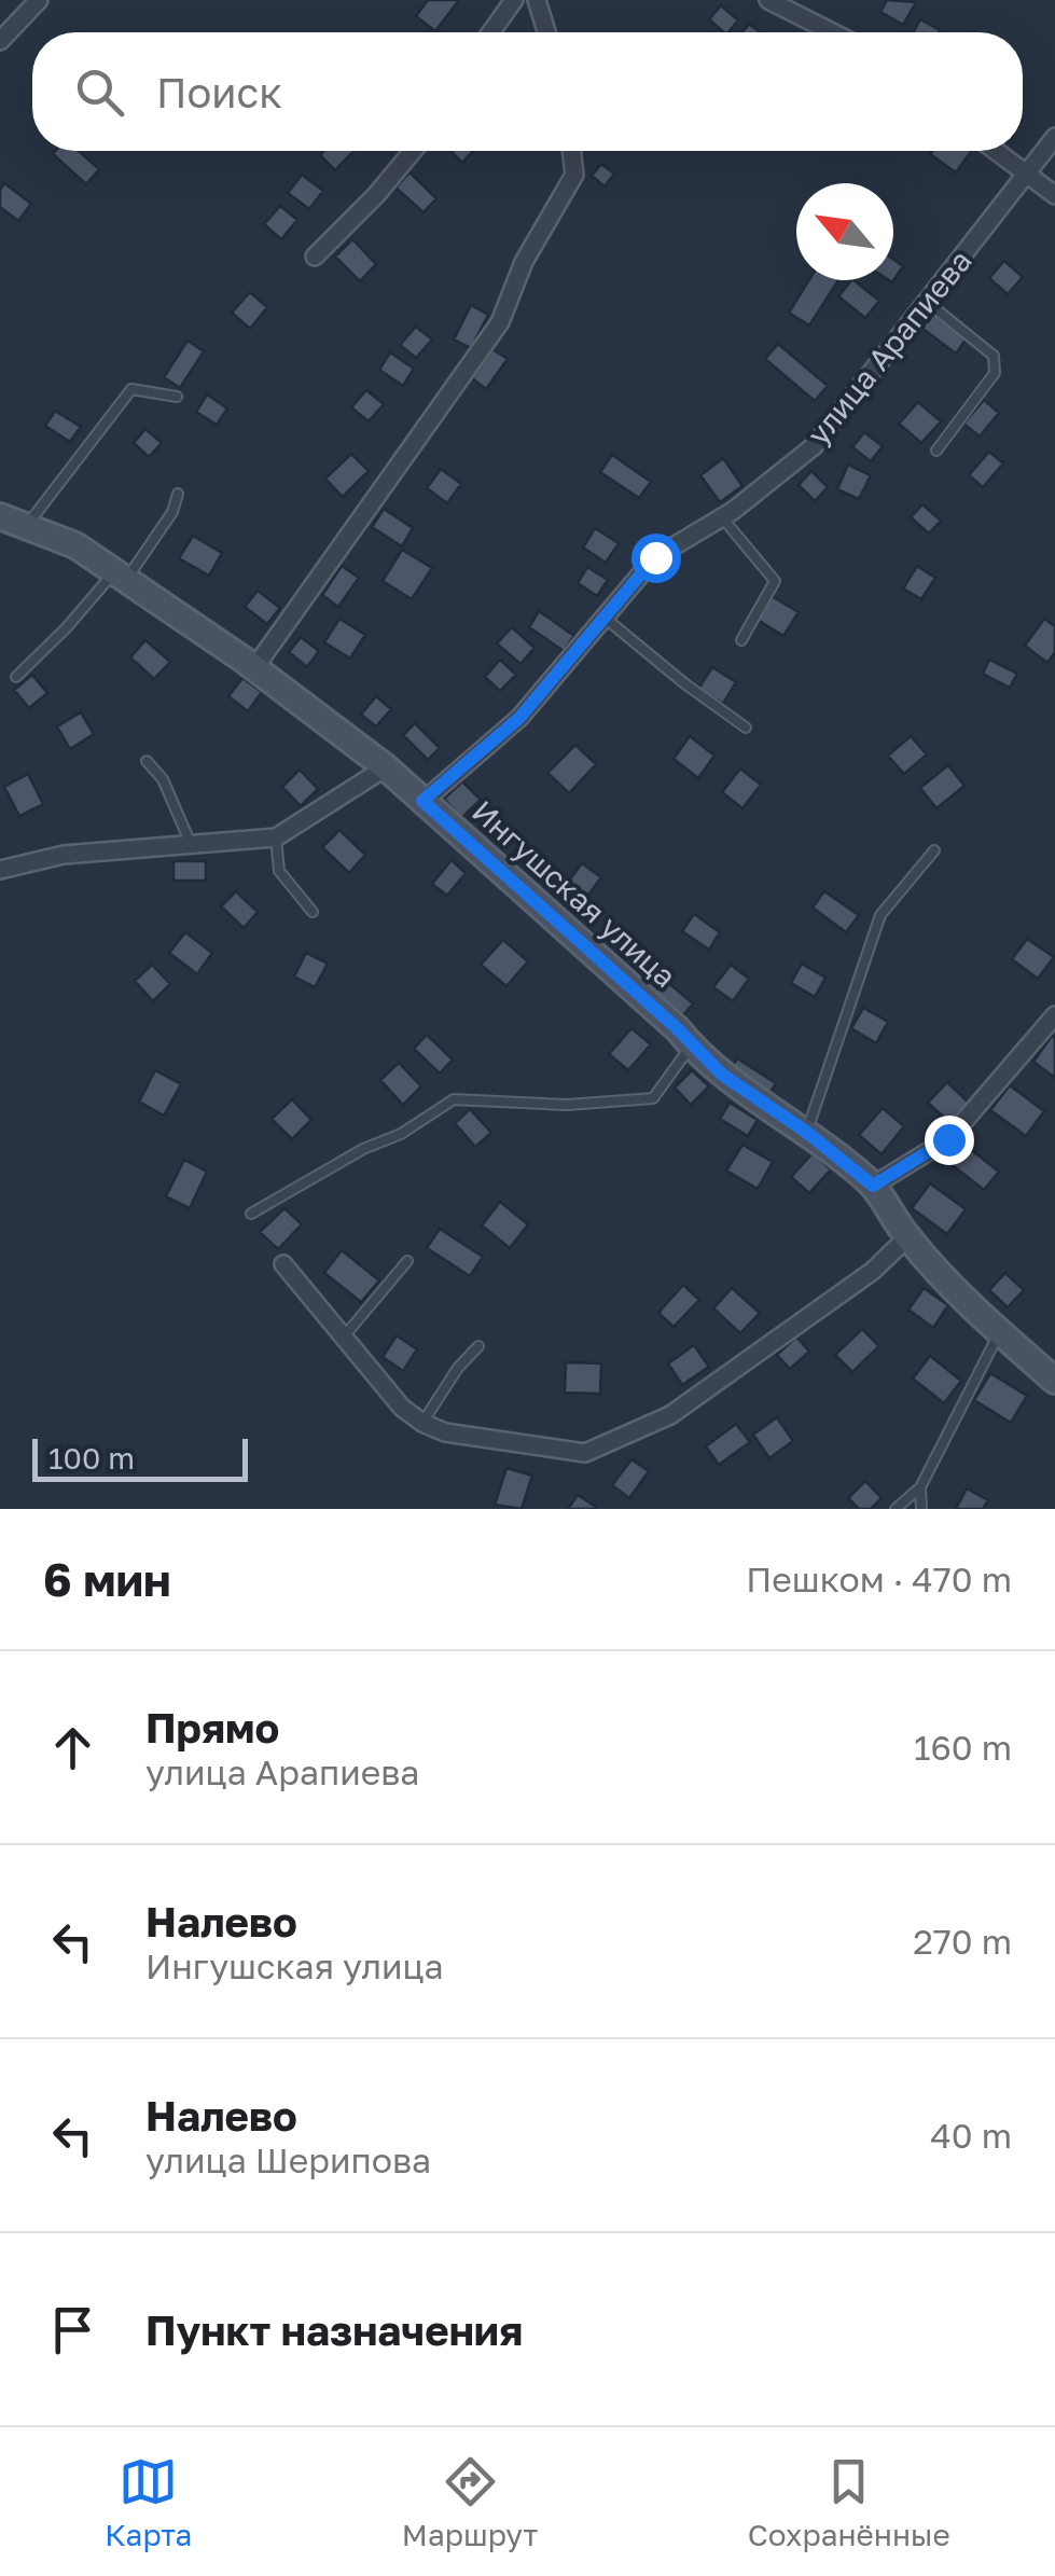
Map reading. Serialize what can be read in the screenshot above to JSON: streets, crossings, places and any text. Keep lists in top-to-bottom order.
{
  "streets": {
    "street": ["улица Арапиева", "Ингушская улица"]
  },
  "crossings": [
    ["улица Арапиева", "Ингушская улица"]
  ],
  "scale_bar": "100 m",
  "north": "top left",
  "page": {
    "search": "Поиск",
    "scale": "100 m",
    "heading": ["6 мин", "Пешком · 470 m"],
    "list": [
      ["Прямо", "улица Арапиева", "160 m"],
      ["Налево", "Ингушская улица", "270 m"],
      ["Налево", "улица Шерипова", "40 m"],
      "Пункт назначения"
    ],
    "nav": ["Карта", "Маршрут", "Сохранённые"]
  }
}
